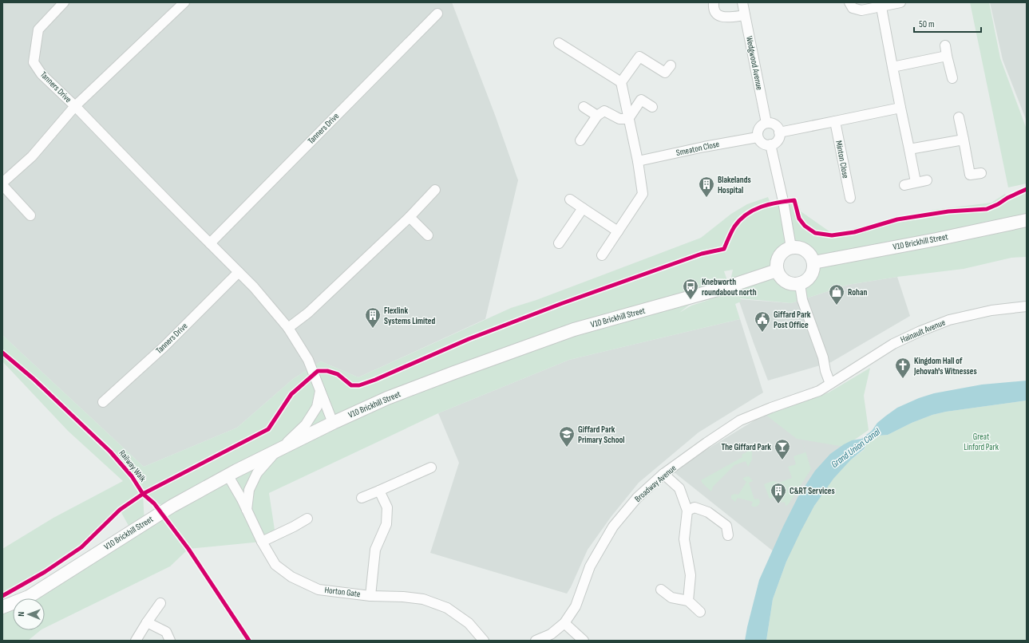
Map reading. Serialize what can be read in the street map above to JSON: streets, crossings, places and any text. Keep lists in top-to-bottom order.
{
  "streets": {
    "street": [
      "Wedgwood Avenue",
      "Tanners Drive",
      "Smeaton Close",
      "Minton Close",
      "V10 Brickhill Street",
      "Hainault Avenue",
      "Broadway Avenue",
      "Horton Gate"
    ],
    "cycle path": ["Railway Walk"]
  },
  "crossings": [
    ["Wedgwood Avenue", "Smeaton Close"],
    ["Tanners Drive", "V10 Brickhill Street"],
    ["V10 Brickhill Street", "Horton Gate"],
    ["Hainault Avenue", "Broadway Avenue"]
  ],
  "water": ["Grand Union Canal"],
  "parks": ["Great Linford Park"],
  "places": {
    "building": ["Blakelands Hospital", "Flexlink Systems Limited", "C&RT Services"],
    "bus stop": ["Knebworth roundabout north"],
    "shop": ["Rohan"],
    "public building": ["Giffard Park Post Office"],
    "church": ["Kingdom Hall of Jehovah's Witnesses"],
    "school or university": ["Giffard Park Primary School"],
    "bar": ["The Giffard Park"]
  },
  "scale_bar": "50 m",
  "north": "left"
}
